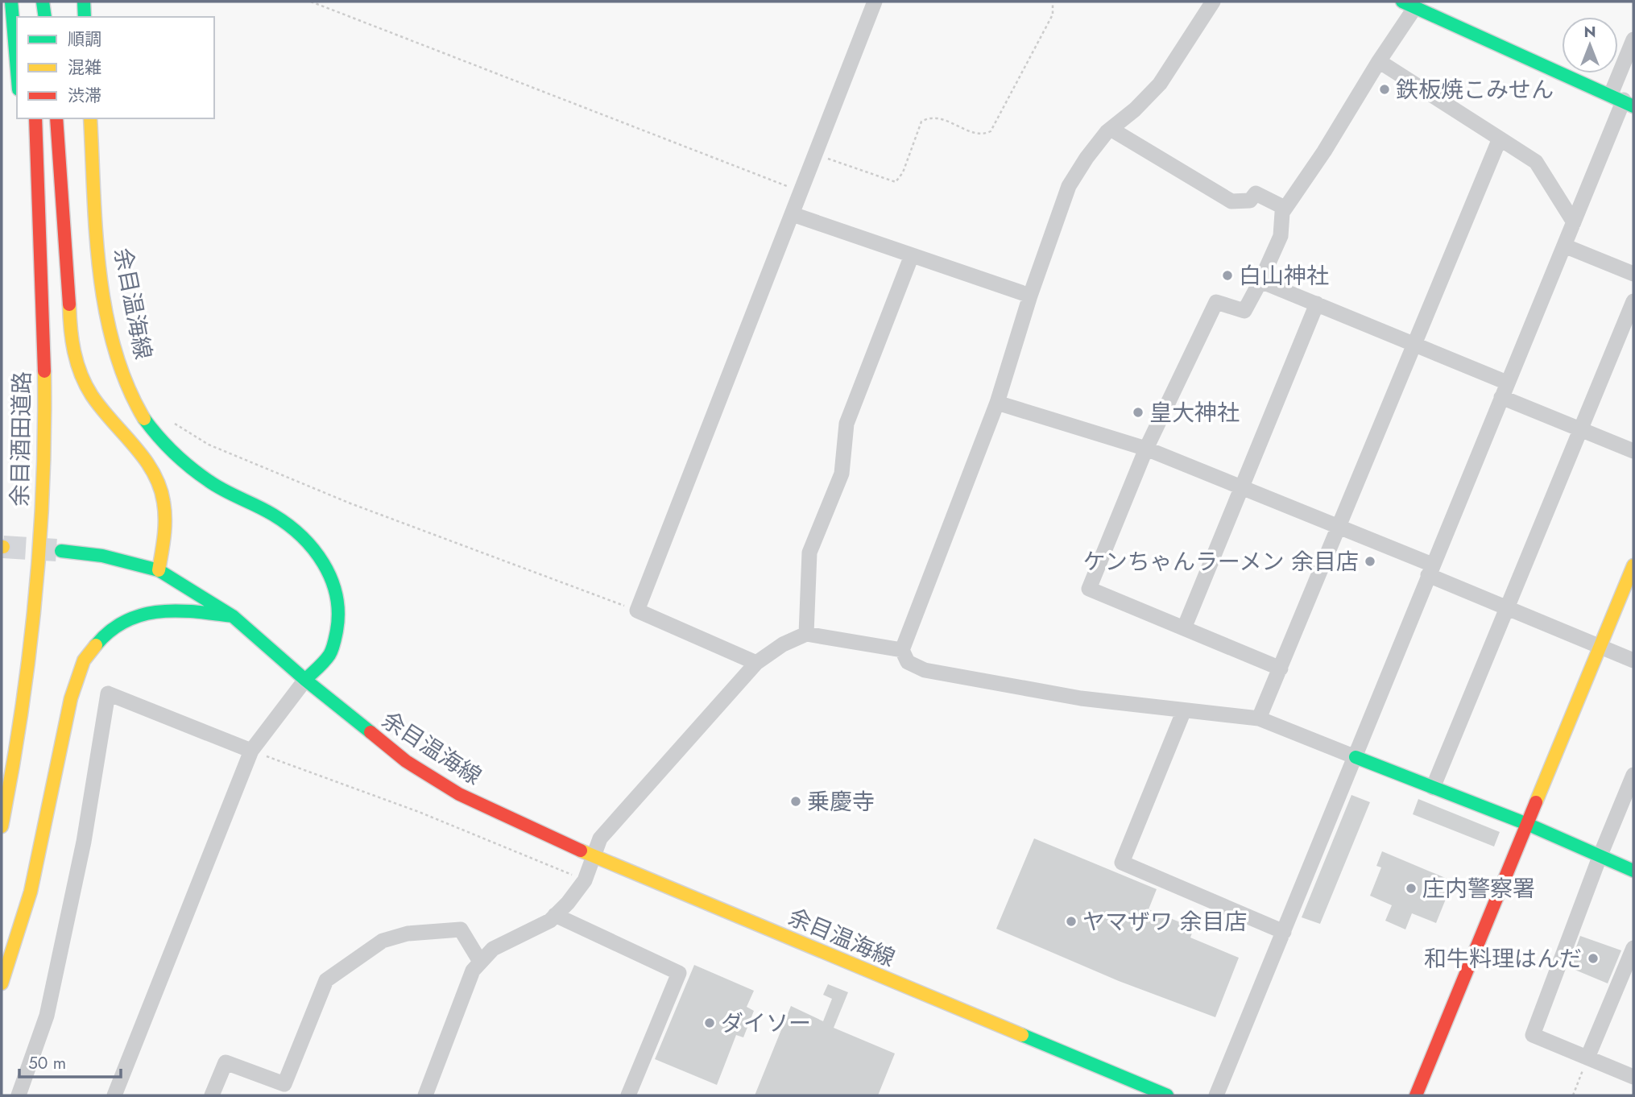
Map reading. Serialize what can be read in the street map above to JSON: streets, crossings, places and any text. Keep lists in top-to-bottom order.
{
  "streets": {
    "main road": ["余目温海線", "余目酒田道路"]
  },
  "places": [
    "鉄板焼こみせん",
    "白山神社",
    "皇大神社",
    "ケンちゃんラーメン 余目店",
    "乗慶寺",
    "庄内警察署",
    "ヤマザワ 余目店",
    "和牛料理はんだ",
    "ダイソー"
  ],
  "legend": ["順調", "混雑", "渋滞"],
  "scale_bar": "50 m",
  "north": "top"
}
